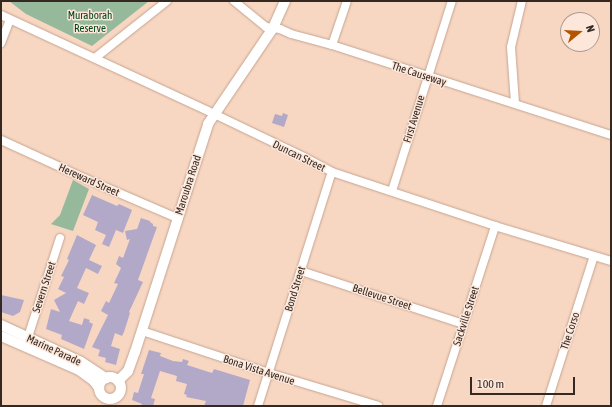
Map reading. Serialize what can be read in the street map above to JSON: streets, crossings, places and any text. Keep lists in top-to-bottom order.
{
  "streets": {
    "street": [
      "The Causeway",
      "First Avenue",
      "Duncan Street",
      "Hereward Street",
      "Maroubra Road",
      "Severn Street",
      "Bond Street",
      "Bellevue Street",
      "Sackville Street",
      "The Corso",
      "Marine Parade",
      "Bona Vista Avenue"
    ]
  },
  "crossings": [
    ["The Causeway", "First Avenue"],
    ["The Causeway", "Maroubra Road"],
    ["First Avenue", "Duncan Street"],
    ["Duncan Street", "Maroubra Road"],
    ["Duncan Street", "Bond Street"],
    ["Duncan Street", "Sackville Street"],
    ["Duncan Street", "The Corso"],
    ["Hereward Street", "Maroubra Road"],
    ["Maroubra Road", "Marine Parade"],
    ["Maroubra Road", "Bona Vista Avenue"],
    ["Severn Street", "Marine Parade"],
    ["Bond Street", "Bellevue Street"],
    ["Bond Street", "Bona Vista Avenue"],
    ["Bellevue Street", "Sackville Street"]
  ],
  "parks": ["Muraborah Reserve"],
  "scale_bar": "100 m",
  "north": "right"
}
